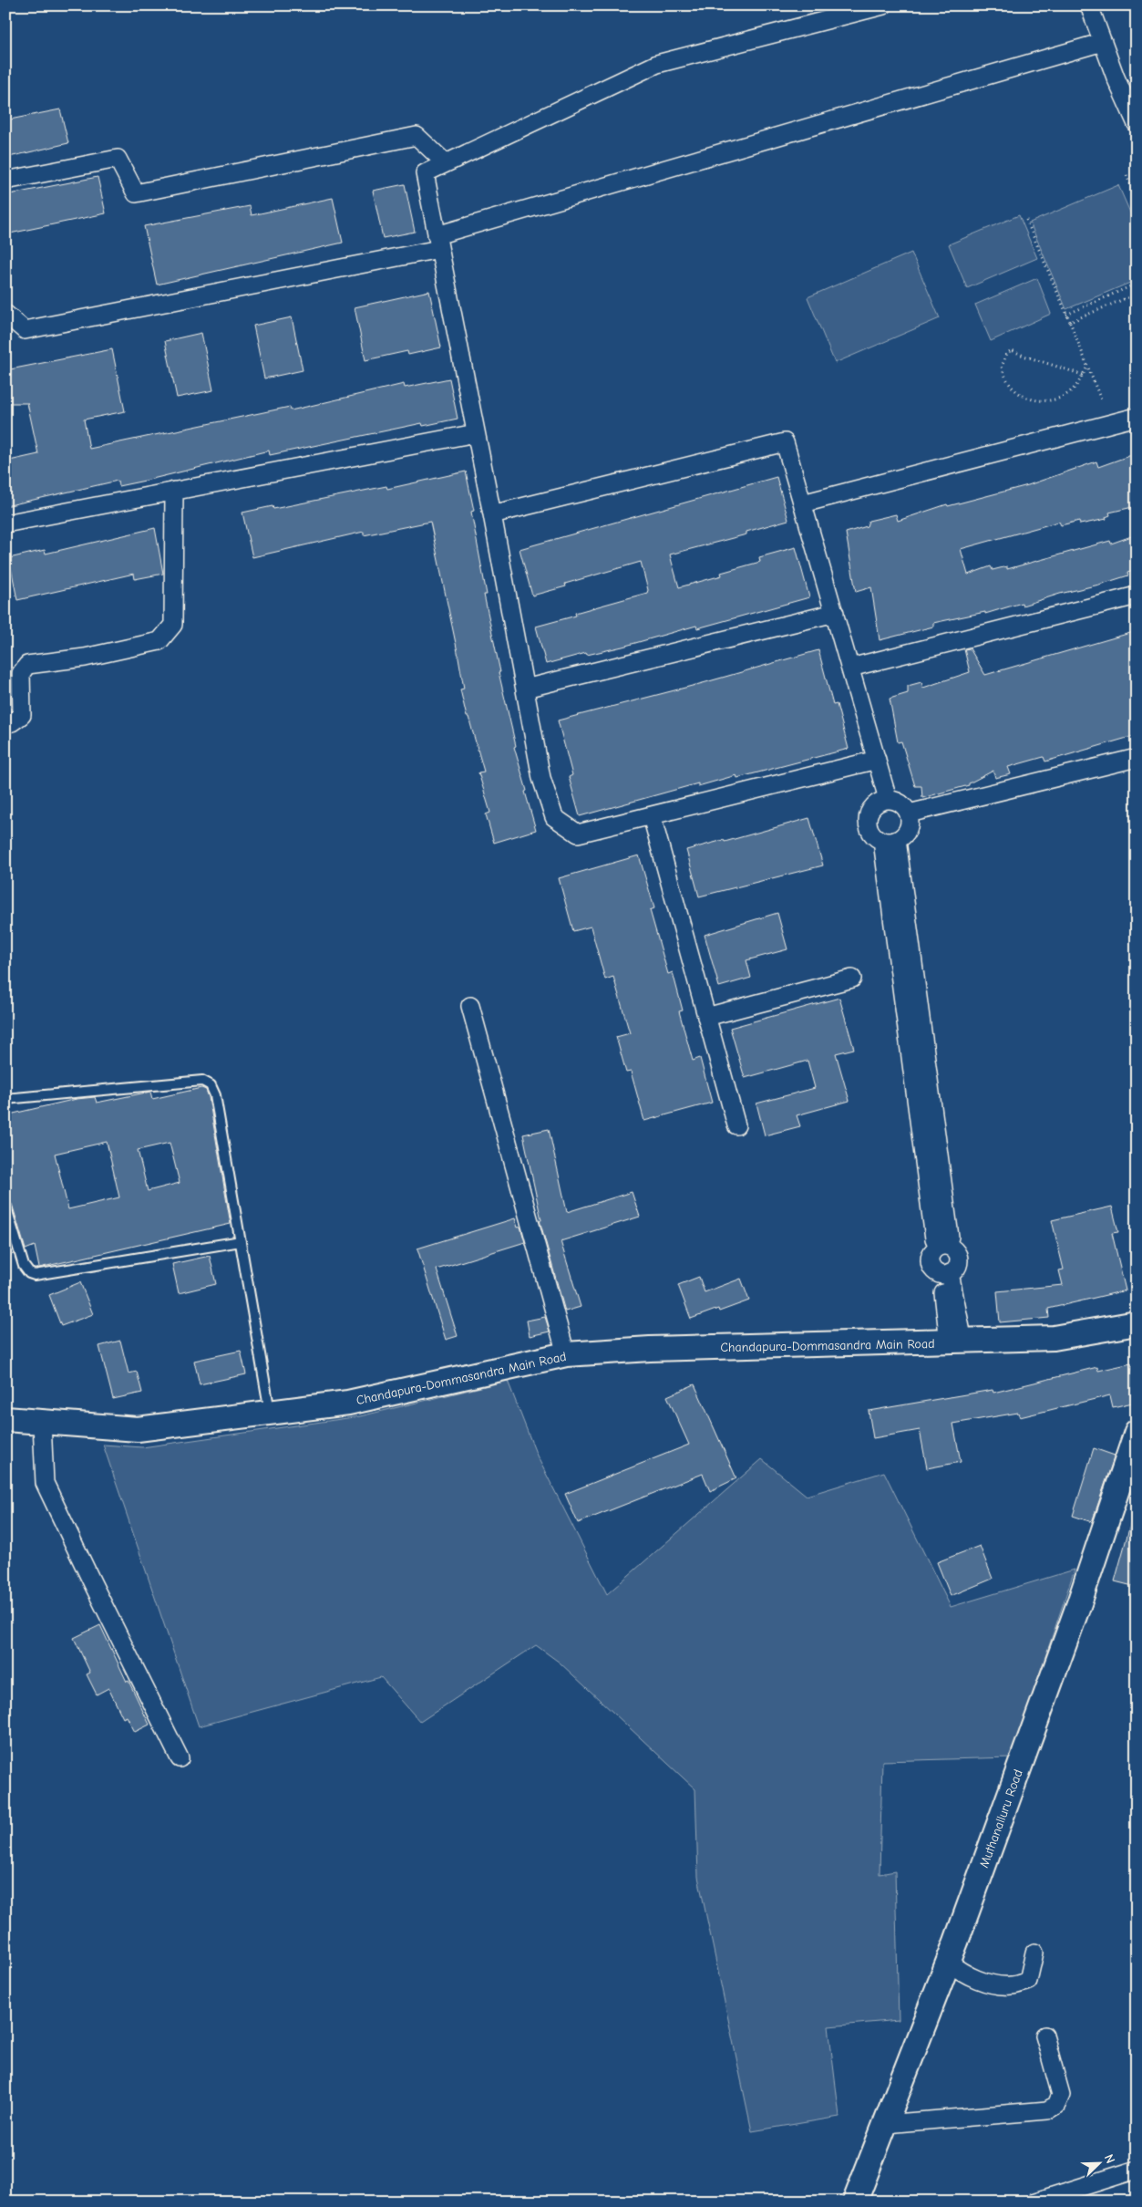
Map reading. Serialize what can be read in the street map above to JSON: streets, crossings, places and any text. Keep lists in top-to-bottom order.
{
  "streets": {
    "main road": ["Chandapura-Dommasandra Main Road", "Muthanalluru Road"]
  },
  "north": "top right"
}
